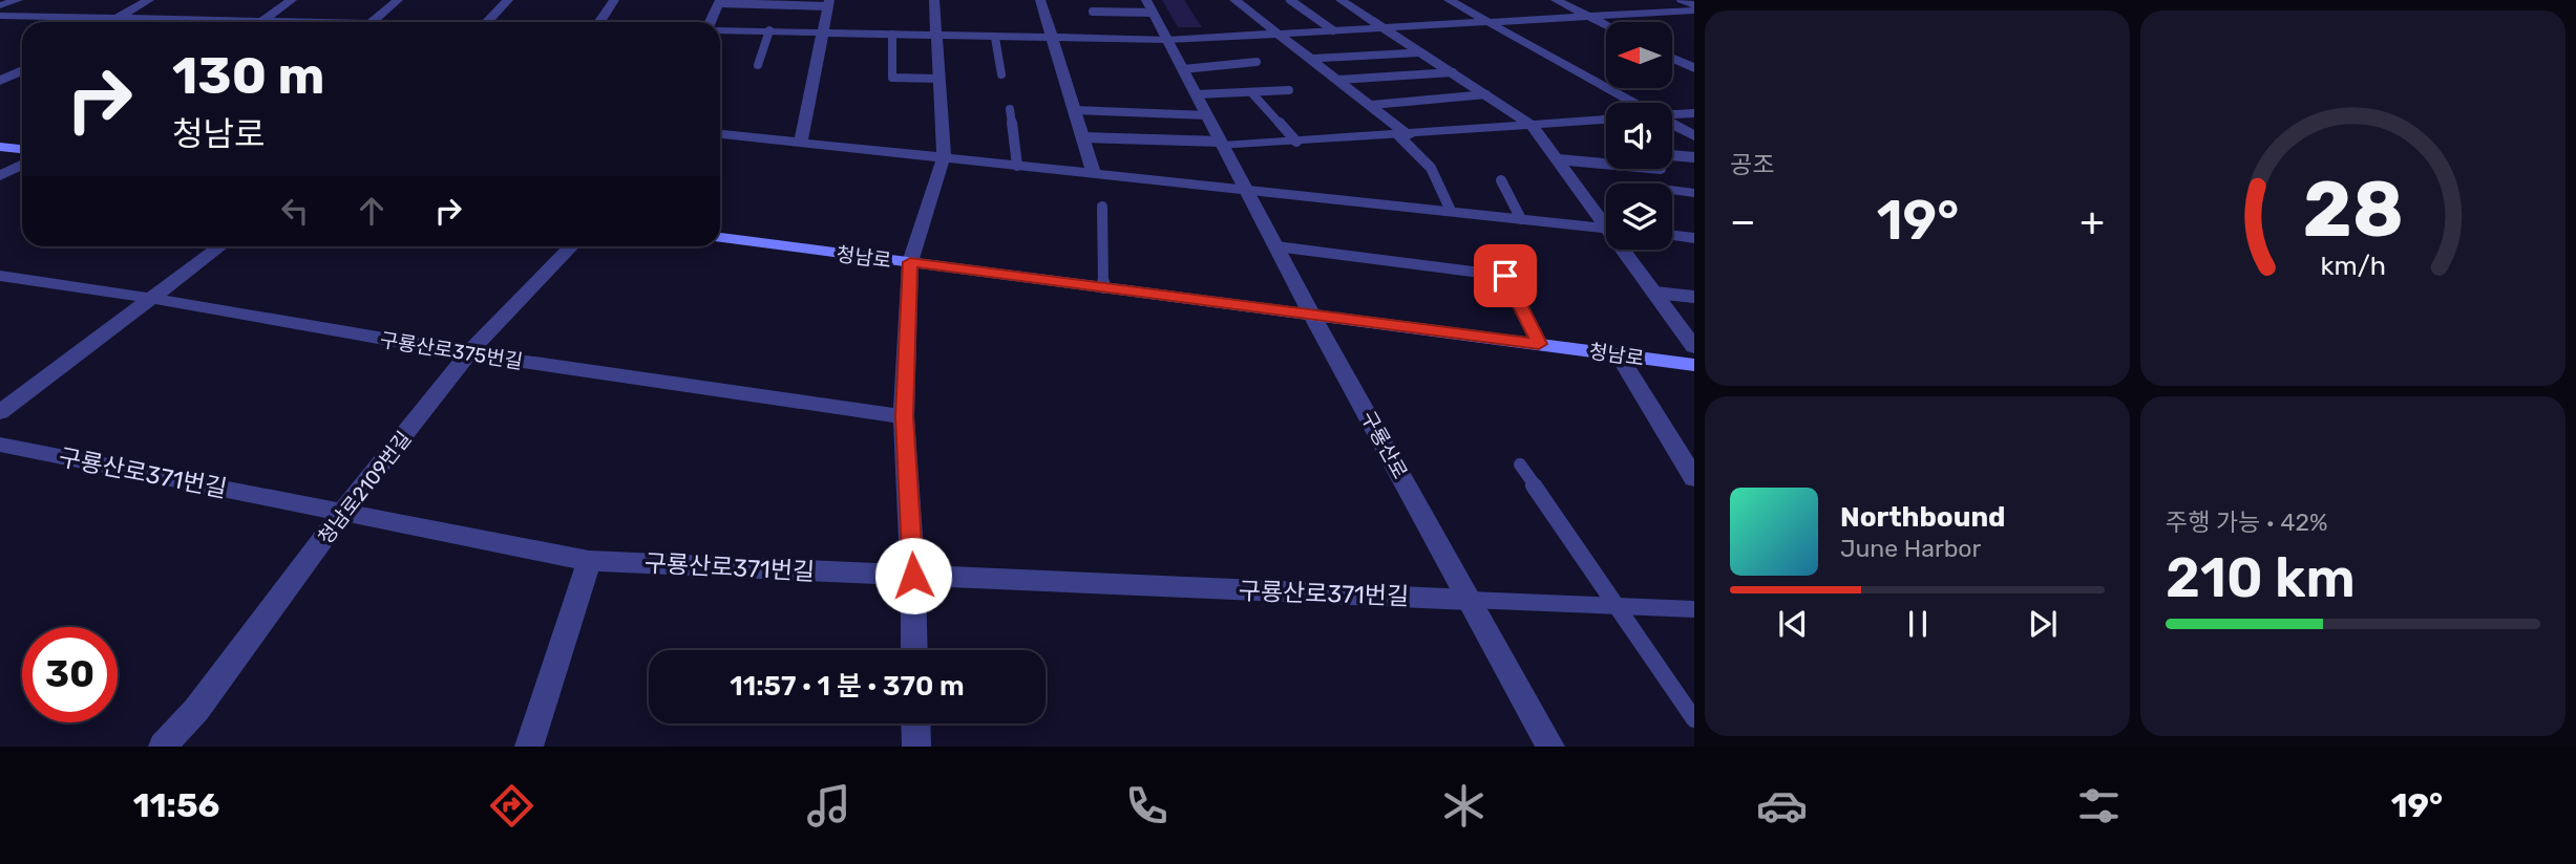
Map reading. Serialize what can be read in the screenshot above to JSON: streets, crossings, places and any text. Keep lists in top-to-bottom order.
{
  "streets": {
    "main road": ["청남로"],
    "street": [
      "구룡산로375번길",
      "구룡산로",
      "구룡산로371번길",
      "청남로2109번길"
    ]
  },
  "crossings": [
    ["청남로", "구룡산로"],
    ["구룡산로375번길", "청남로2109번길"],
    ["구룡산로", "구룡산로371번길"],
    ["구룡산로371번길", "청남로2109번길"]
  ],
  "north": "left",
  "page": {
    "tile": [
      "공조",
      ["주행 가능 · 42%", "210 km"]
    ],
    "turn": ["130 m", "청남로"],
    "heat": ["−", "19°", "+"],
    "song": ["Northbound", "June Harbor"],
    "limit": "30",
    "trip": "11:57 · 1 분 · 370 m",
    "tabs": ["11:56", "19°"],
    "gauge": ["28", "km/h"]
  }
}
